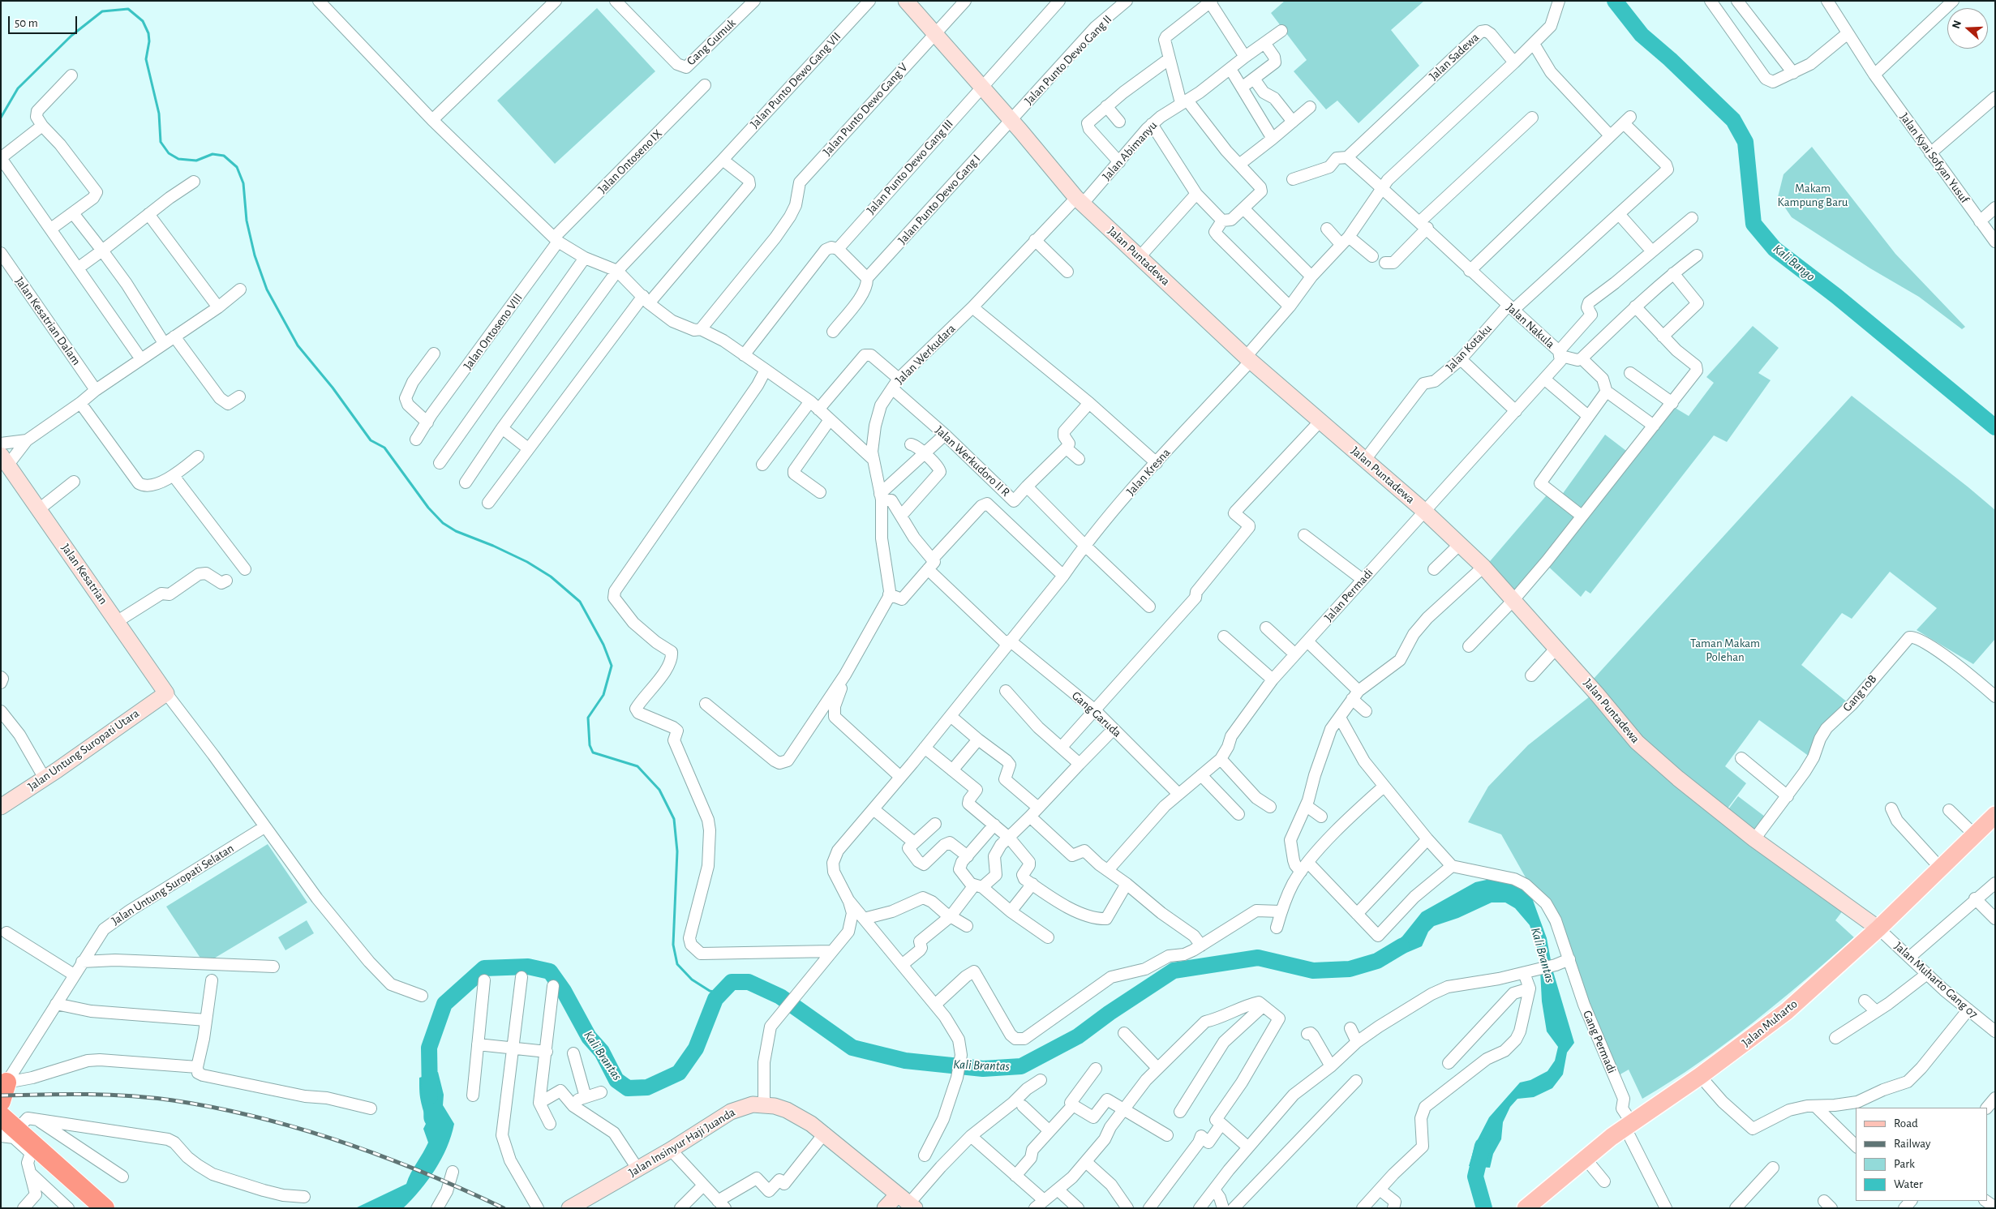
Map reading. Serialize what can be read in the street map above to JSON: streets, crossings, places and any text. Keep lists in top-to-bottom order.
{
  "streets": {
    "main road": ["Jalan Muharto"],
    "street": [
      "Gang Gumuk",
      "Jalan Sadewa",
      "Jalan Punto Dewo Gang II",
      "Jalan Punto Dewo Gang VII",
      "Jalan Punto Dewo Gang V",
      "Jalan Abimanyu",
      "Jalan Kyai Sofyan Yusuf",
      "Jalan Ontoseno IX",
      "Jalan Punto Dewo Gang III",
      "Jalan Punto Dewo Gang I",
      "Jalan Puntadewa",
      "Jalan Kesatrian Dalam",
      "Jalan Nakula",
      "Jalan Ontoseno VIII",
      "Jalan Kotaku",
      "Jalan Werkudara",
      "Jalan Werkudoro II R",
      "Jalan Kresna",
      "Jalan Kesatrian",
      "Jalan Permadi",
      "Gang 10B",
      "Gang Garuda",
      "Jalan Untung Suropati Utara",
      "Jalan Untung Suropati Selatan",
      "Jalan Muharto Gang 07",
      "Gang Permadi",
      "Jalan Insinyur Haji Juanda"
    ]
  },
  "crossings": [
    ["Jalan Punto Dewo Gang II", "Jalan Punto Dewo Gang I"],
    ["Jalan Punto Dewo Gang II", "Jalan Puntadewa"],
    ["Jalan Punto Dewo Gang V", "Jalan Puntadewa"],
    ["Jalan Abimanyu", "Jalan Puntadewa"],
    ["Jalan Abimanyu", "Jalan Werkudara"],
    ["Jalan Ontoseno IX", "Jalan Ontoseno VIII"],
    ["Jalan Punto Dewo Gang III", "Jalan Puntadewa"],
    ["Jalan Punto Dewo Gang I", "Jalan Puntadewa"],
    ["Jalan Puntadewa", "Jalan Nakula"],
    ["Jalan Puntadewa", "Jalan Kotaku"],
    ["Jalan Puntadewa", "Jalan Werkudara"],
    ["Jalan Puntadewa", "Jalan Kresna"],
    ["Jalan Puntadewa", "Jalan Permadi"],
    ["Jalan Puntadewa", "Gang 10B"],
    ["Jalan Puntadewa", "Jalan Muharto Gang 07"],
    ["Jalan Puntadewa", "Jalan Muharto"],
    ["Jalan Nakula", "Jalan Kotaku"],
    ["Jalan Nakula", "Jalan Permadi"],
    ["Jalan Werkudara", "Jalan Werkudoro II R"],
    ["Jalan Werkudara", "Gang Garuda"],
    ["Jalan Werkudoro II R", "Jalan Kresna"],
    ["Jalan Kresna", "Gang Garuda"],
    ["Jalan Kesatrian", "Jalan Untung Suropati Utara"],
    ["Jalan Muharto Gang 07", "Jalan Muharto"],
    ["Jalan Muharto", "Gang Permadi"]
  ],
  "water": ["Kali Bango", "Kali Brantas"],
  "parks": ["Makam Kampung Baru", "Taman Makam Polehan"],
  "legend": [
    "Road",
    "Railway",
    "Park",
    "Water"
  ],
  "scale_bar": "50 m",
  "north": "left"
}
